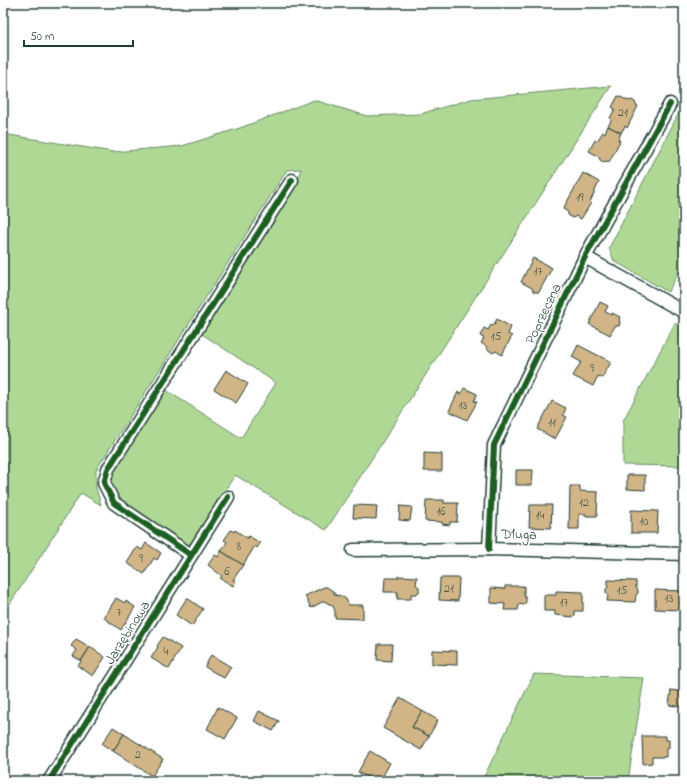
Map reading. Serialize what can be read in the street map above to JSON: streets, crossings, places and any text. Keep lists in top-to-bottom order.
{
  "streets": {
    "street": ["Poprzeczna", "Długa", "Jarzębinowa"]
  },
  "crossings": [
    ["Poprzeczna", "Długa"]
  ],
  "house_numbers": [
    "21",
    "19",
    "17",
    "15",
    "9",
    "13",
    "11",
    "12",
    "16",
    "14",
    "10",
    "8",
    "9",
    "6",
    "21",
    "15",
    "13",
    "17",
    "7",
    "4",
    "2"
  ],
  "scale_bar": "50 m"
}
